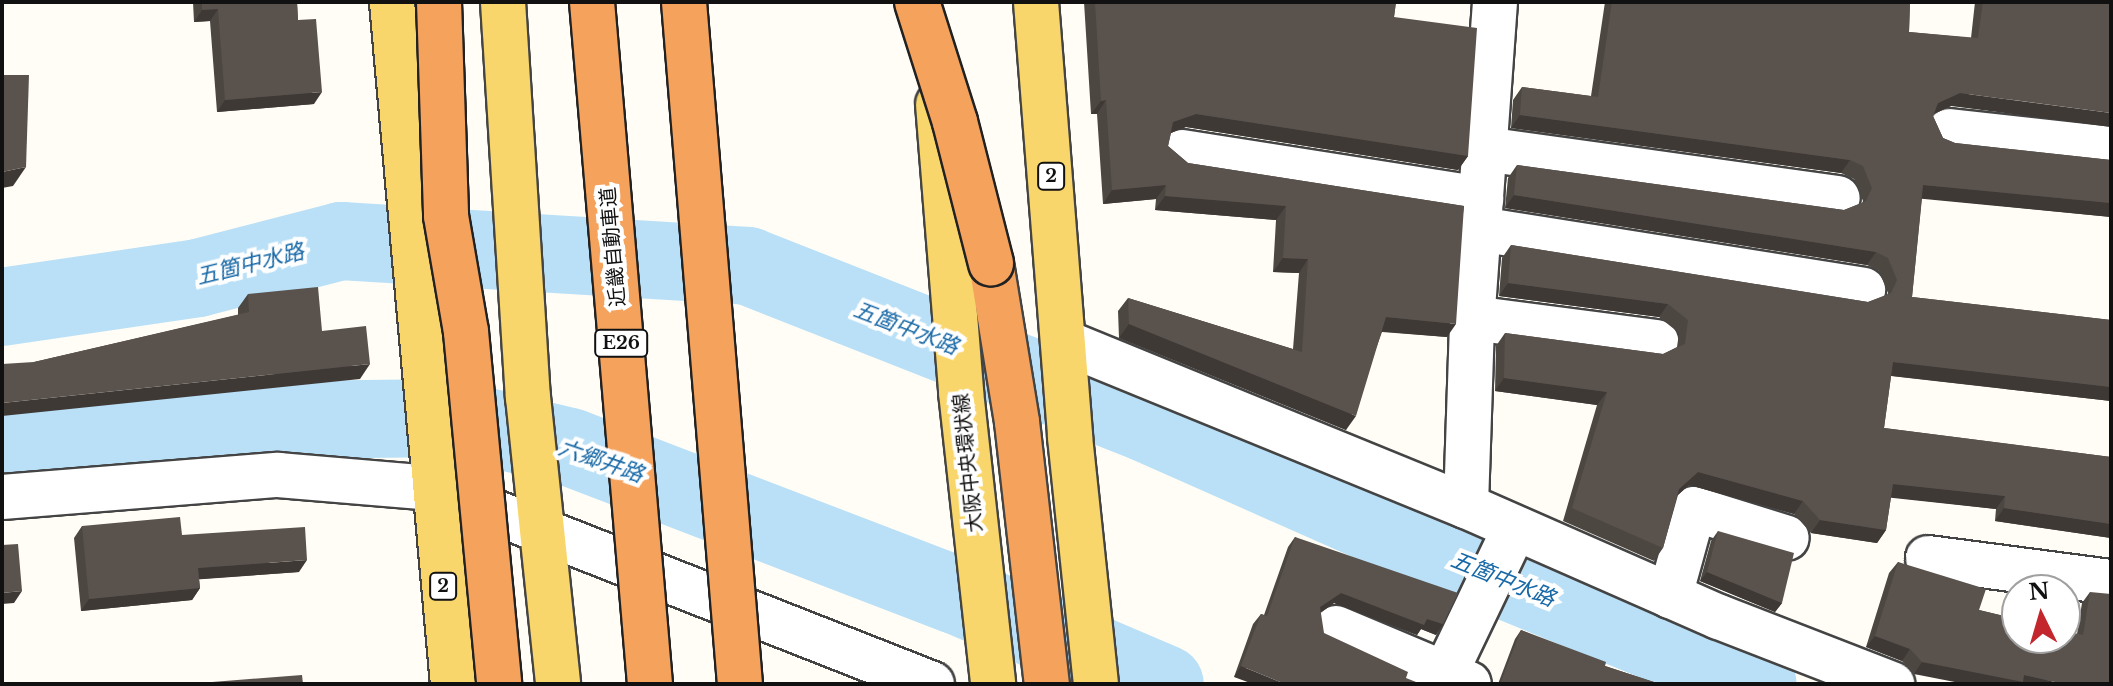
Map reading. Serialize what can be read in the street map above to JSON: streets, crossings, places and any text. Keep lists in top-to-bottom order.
{
  "streets": {
    "highway": ["近畿自動車道", "E26"],
    "main road": ["2", "大阪中央環状線"]
  },
  "water": ["五箇中水路", "六郷井路"],
  "north": "top"
}
